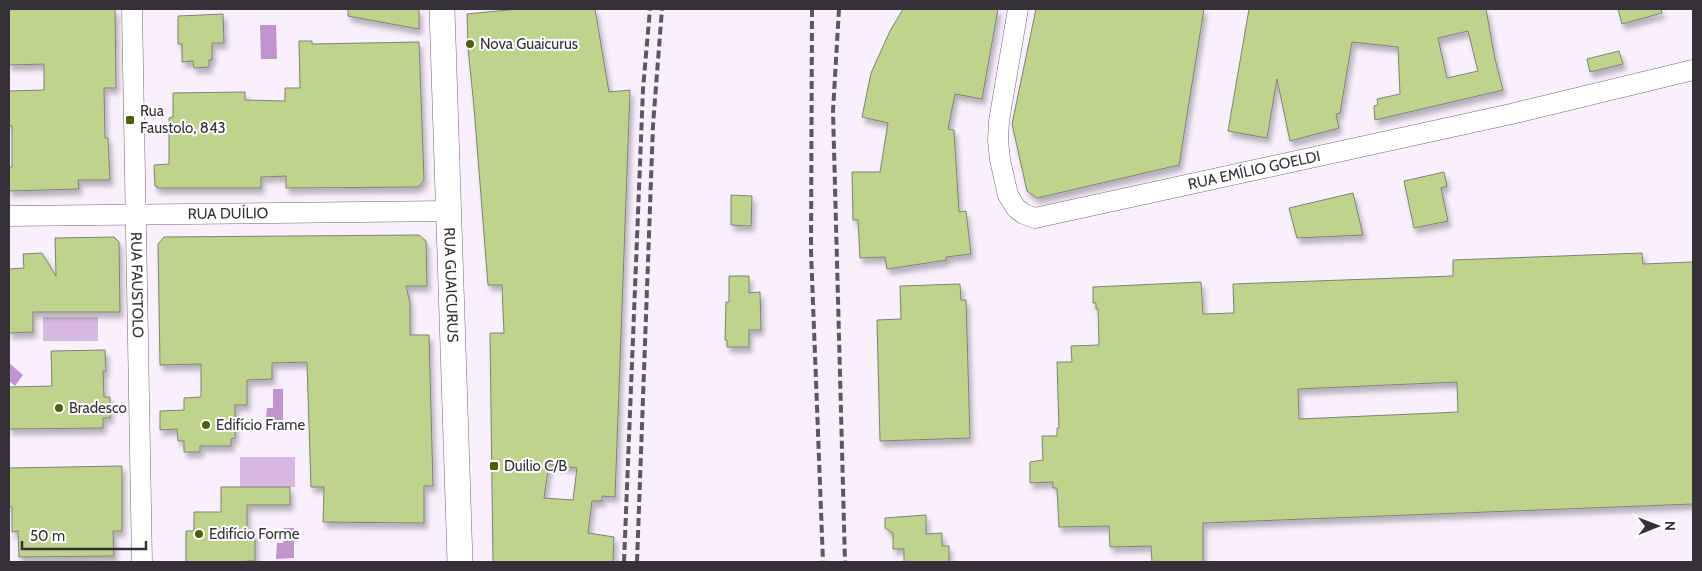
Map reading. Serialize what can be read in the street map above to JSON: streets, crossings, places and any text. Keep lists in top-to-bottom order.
{
  "streets": {
    "main road": ["RUA GUAICURUS"],
    "street": ["RUA EMÍLIO GOELDI", "RUA DUÍLIO", "RUA FAUSTOLO"]
  },
  "crossings": [
    ["RUA DUÍLIO", "RUA FAUSTOLO"],
    ["RUA DUÍLIO", "RUA GUAICURUS"]
  ],
  "places": {
    "other": [
      "Nova Guaicurus",
      "Bradesco",
      "Edifício Frame",
      "Edifício Forme"
    ],
    "transit": ["Rua Faustolo, 843", "Duilio C/B"]
  },
  "scale_bar": "50 m",
  "north": "right"
}
